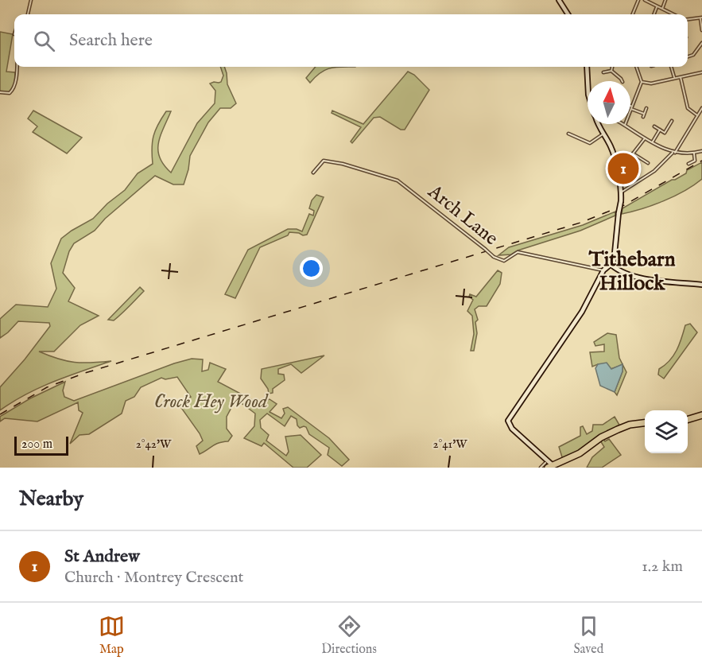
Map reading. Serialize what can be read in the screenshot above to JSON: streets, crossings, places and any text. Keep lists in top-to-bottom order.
{
  "streets": {
    "street": ["Arch Lane"]
  },
  "districts": ["Tithebarn Hillock"],
  "parks": ["Crock Hey Wood"],
  "scale_bar": "200 m",
  "north": "top",
  "page": {
    "search": "Search here",
    "pins": "1",
    "scale": "200 m",
    "heading": "Nearby",
    "list": [
      {
        "mark": "1",
        "name": "St Andrew",
        "note": "Church · Montrey Crescent",
        "value": "1.2 km"
      }
    ],
    "nav": ["Map", "Directions", "Saved"]
  },
  "coordinates": ["2°42'W", "2°41'W"]
}
